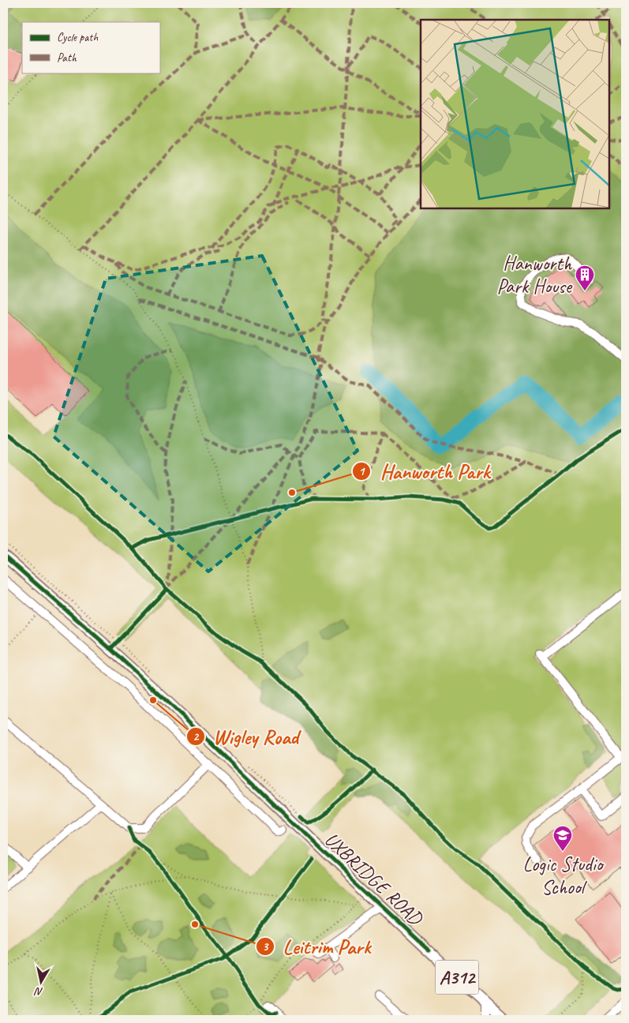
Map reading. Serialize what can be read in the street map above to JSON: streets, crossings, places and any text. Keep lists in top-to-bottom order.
{
  "streets": {
    "main road": ["UXBRIDGE ROAD", "A312"]
  },
  "places": {
    "building": ["Hanworth Park House"],
    "other": ["Hanworth Park", "Wigley Road", "Leitrim Park"],
    "school or university": ["Logic Studio School"]
  },
  "legend": ["Cycle path", "Path"],
  "north": "bottom"
}
